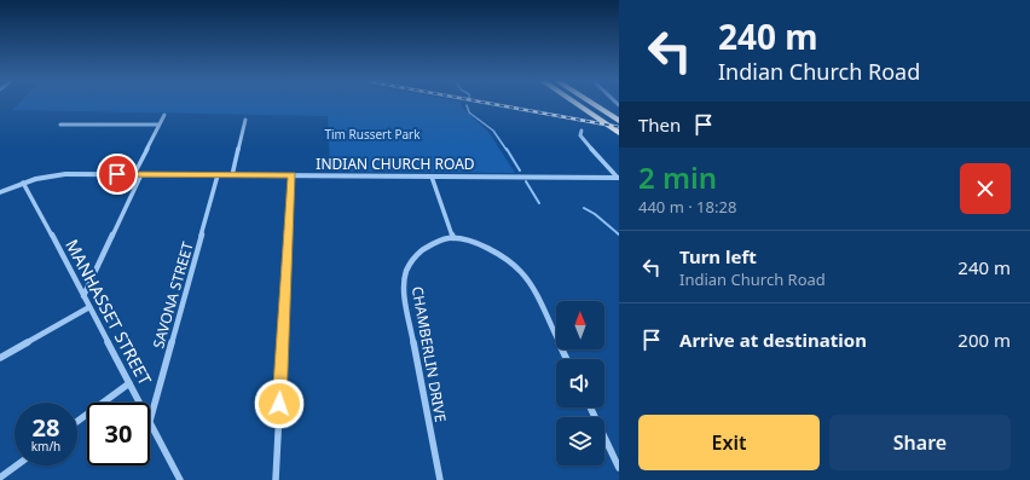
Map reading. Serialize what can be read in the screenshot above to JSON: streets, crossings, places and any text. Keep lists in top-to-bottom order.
{
  "streets": {
    "street": [
      "INDIAN CHURCH ROAD",
      "SAVONA STREET",
      "MANHASSET STREET",
      "CHAMBERLIN DRIVE"
    ]
  },
  "crossings": [
    ["INDIAN CHURCH ROAD", "SAVONA STREET"],
    ["INDIAN CHURCH ROAD", "MANHASSET STREET"],
    ["SAVONA STREET", "MANHASSET STREET"]
  ],
  "parks": ["Tim Russert Park"],
  "north": "top",
  "page": {
    "turn": ["240 m", "Indian Church Road"],
    "then": "Then",
    "heading": ["2 min", "440 m · 18:28"],
    "list": [
      {
        "name": "Turn left",
        "note": "Indian Church Road",
        "value": "240 m"
      },
      {
        "name": "Arrive at destination",
        "value": "200 m"
      }
    ],
    "speed": "28 km/h",
    "limit": "30",
    "buttons": ["Exit", "Share"]
  }
}
